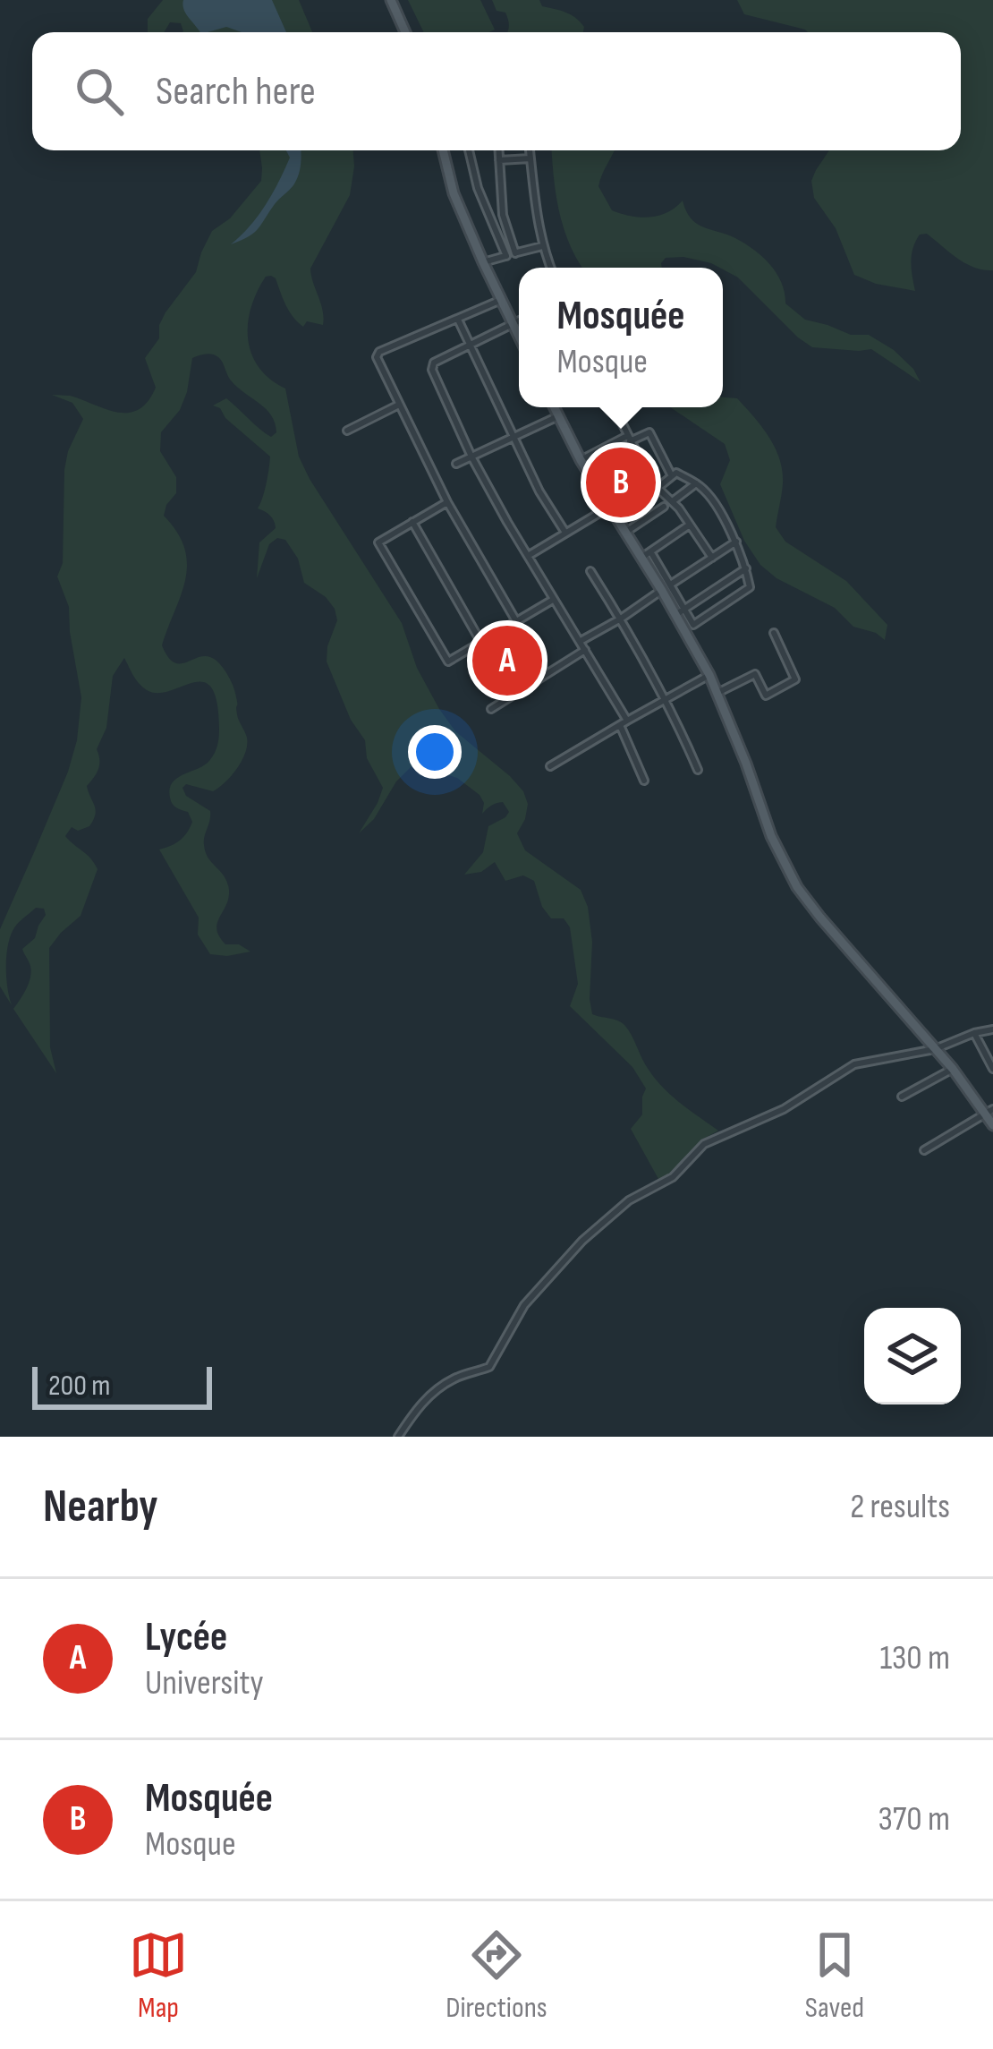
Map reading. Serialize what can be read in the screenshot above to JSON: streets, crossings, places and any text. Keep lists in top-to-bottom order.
{
  "scale_bar": "200 m",
  "page": {
    "search": "Search here",
    "popup": ["Mosquée", "Mosque"],
    "pins": ["B", "A"],
    "scale": "200 m",
    "heading": ["Nearby", "2 results"],
    "list": [
      {
        "mark": "A",
        "name": "Lycée",
        "note": "University",
        "value": "130 m"
      },
      {
        "mark": "B",
        "name": "Mosquée",
        "note": "Mosque",
        "value": "370 m"
      }
    ],
    "nav": ["Map", "Directions", "Saved"]
  }
}
